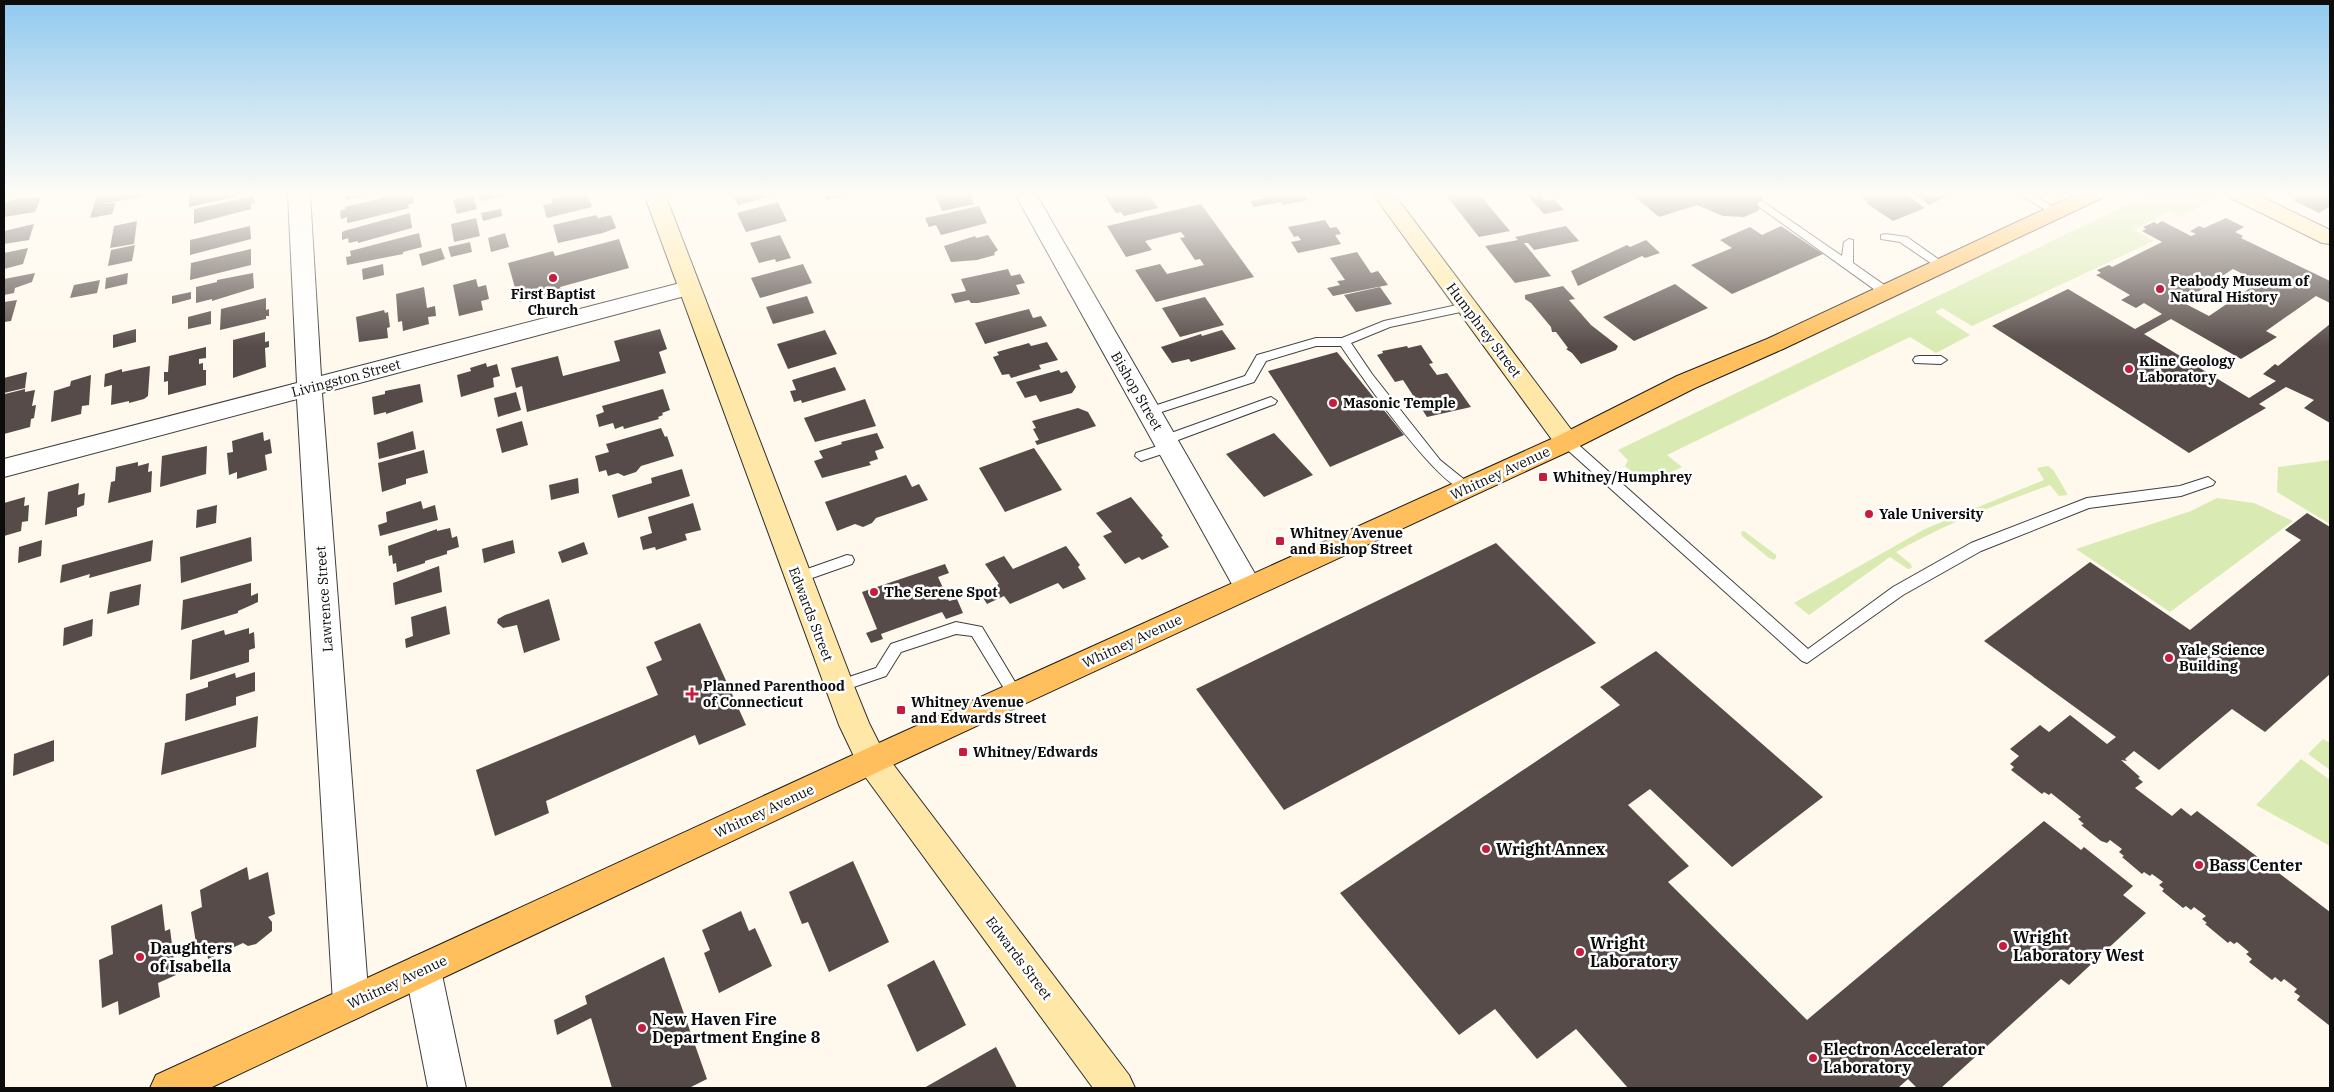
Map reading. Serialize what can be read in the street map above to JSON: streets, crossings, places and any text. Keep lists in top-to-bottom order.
{
  "streets": {
    "main road": ["Whitney Avenue"],
    "street": [
      "Humphrey Street",
      "Livingston Street",
      "Bishop Street",
      "Lawrence Street",
      "Edwards Street"
    ]
  },
  "crossings": [
    ["Humphrey Street", "Whitney Avenue"],
    ["Livingston Street", "Lawrence Street"],
    ["Livingston Street", "Edwards Street"],
    ["Bishop Street", "Whitney Avenue"],
    ["Whitney Avenue", "Lawrence Street"],
    ["Whitney Avenue", "Edwards Street"]
  ],
  "places": {
    "other": [
      "First Baptist Church",
      "Peabody Museum of Natural History",
      "Kline Geology Laboratory",
      "Masonic Temple",
      "Yale University",
      "The Serene Spot",
      "Yale Science Building",
      "Wright Annex",
      "Bass Center",
      "Wright Laboratory West",
      "Wright Laboratory",
      "Daughters of Isabella",
      "New Haven Fire Department Engine 8",
      "Electron Accelerator Laboratory"
    ],
    "transit": [
      "Whitney/Humphrey",
      "Whitney Avenue and Bishop Street",
      "Whitney Avenue and Edwards Street",
      "Whitney/Edwards"
    ],
    "health": ["Planned Parenthood of Connecticut"]
  }
}
